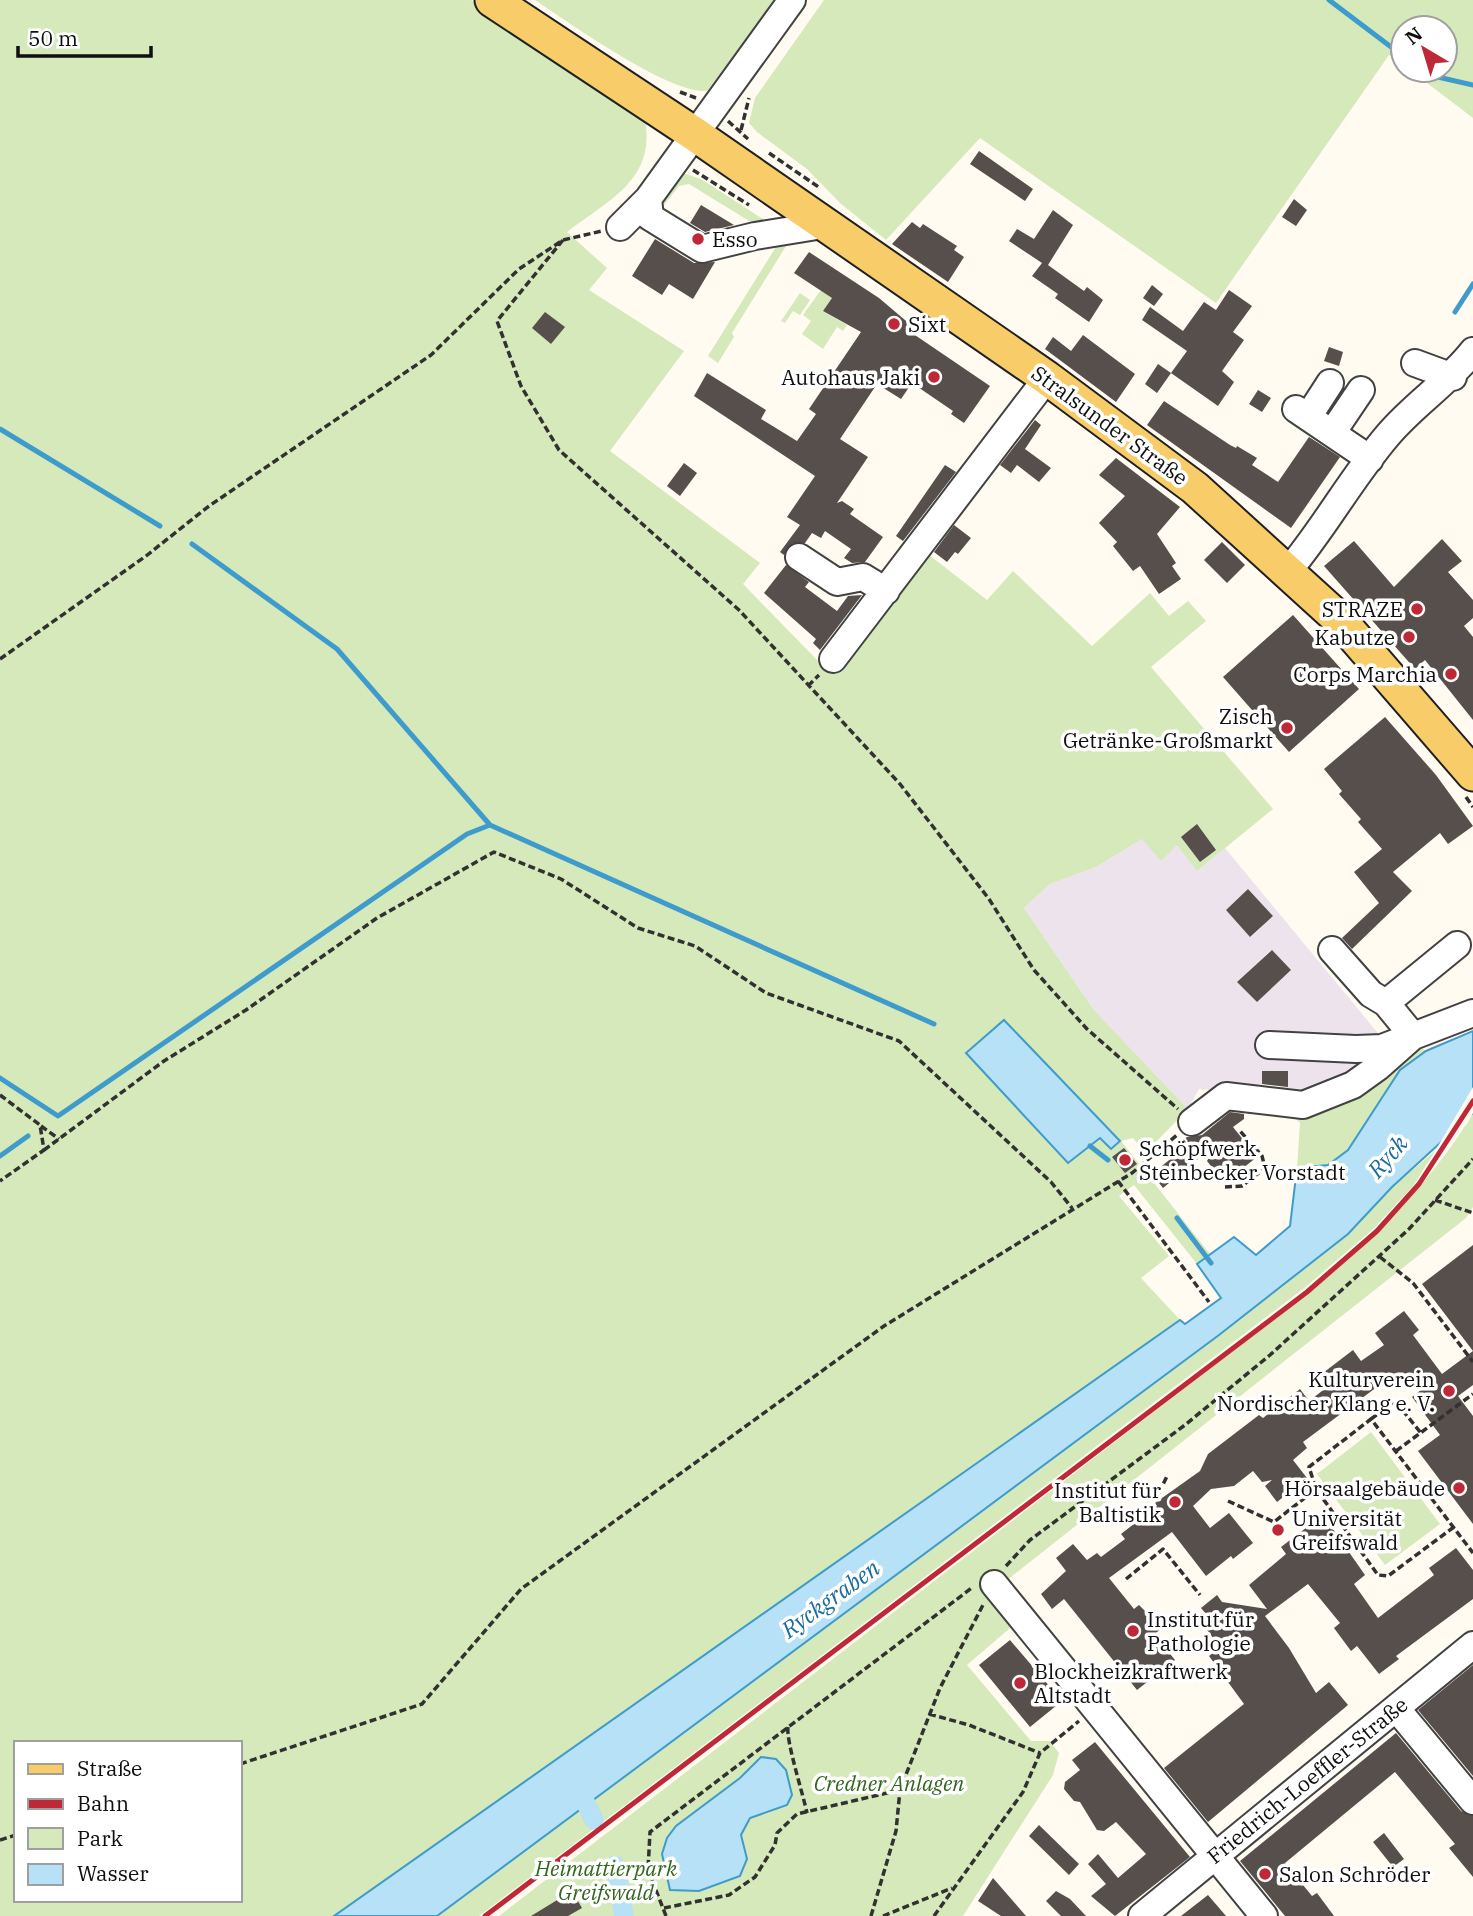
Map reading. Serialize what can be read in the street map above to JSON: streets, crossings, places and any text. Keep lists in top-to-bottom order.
{
  "streets": {
    "main road": ["Stralsunder Straße"],
    "street": ["Friedrich-Loeffler-Straße"]
  },
  "water": ["Ryck", "Ryckgraben"],
  "parks": ["Credner Anlagen", "Heimattierpark Greifswald"],
  "places": [
    "Esso",
    "Sixt",
    "Autohaus Jaki",
    "STRAZE",
    "Kabutze",
    "Corps Marchia",
    "Zisch Getränke-Großmarkt",
    "Schöpfwerk Steinbecker Vorstadt",
    "Kulturverein Nordischer Klang e. V.",
    "Hörsaalgebäude",
    "Institut für Baltistik",
    "Universität Greifswald",
    "Institut für Pathologie",
    "Blockheizkraftwerk Altstadt",
    "Salon Schröder"
  ],
  "legend": [
    "Straße",
    "Bahn",
    "Park",
    "Wasser"
  ],
  "scale_bar": "50 m",
  "north": "top left"
}
